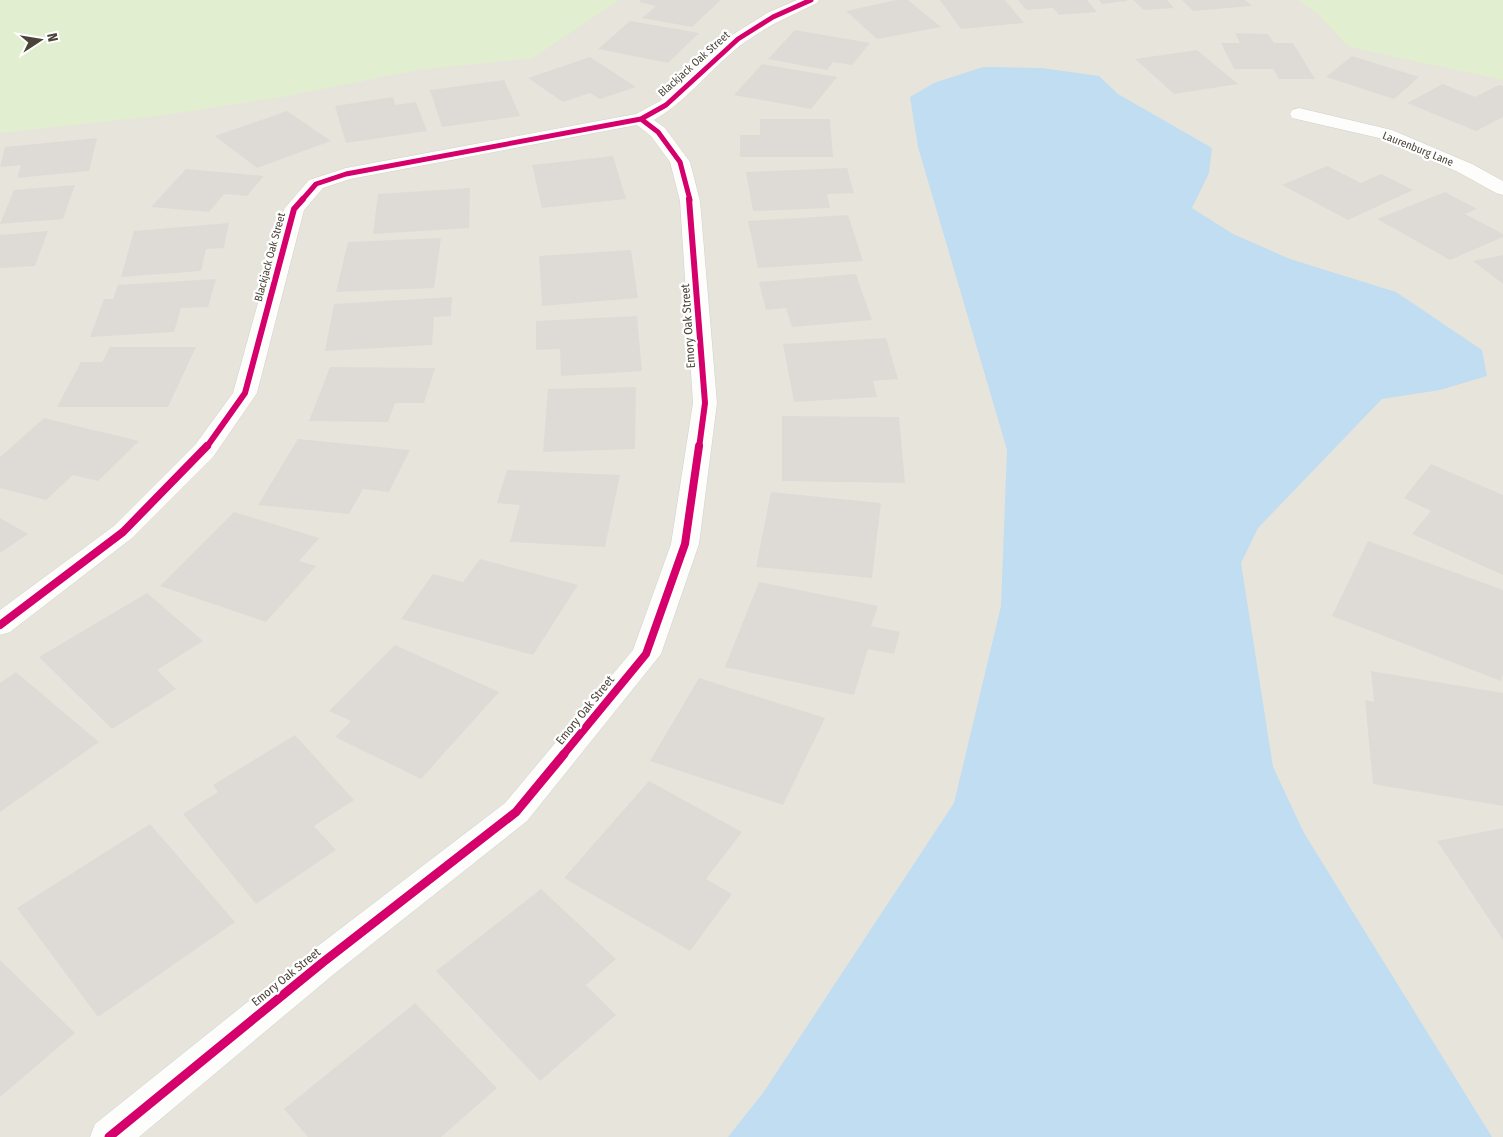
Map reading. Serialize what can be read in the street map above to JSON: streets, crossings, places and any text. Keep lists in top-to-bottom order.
{
  "streets": {
    "street": ["Blackjack Oak Street", "Laurenburg Lane", "Emory Oak Street"]
  },
  "crossings": [
    ["Blackjack Oak Street", "Emory Oak Street"]
  ],
  "north": "right"
}
